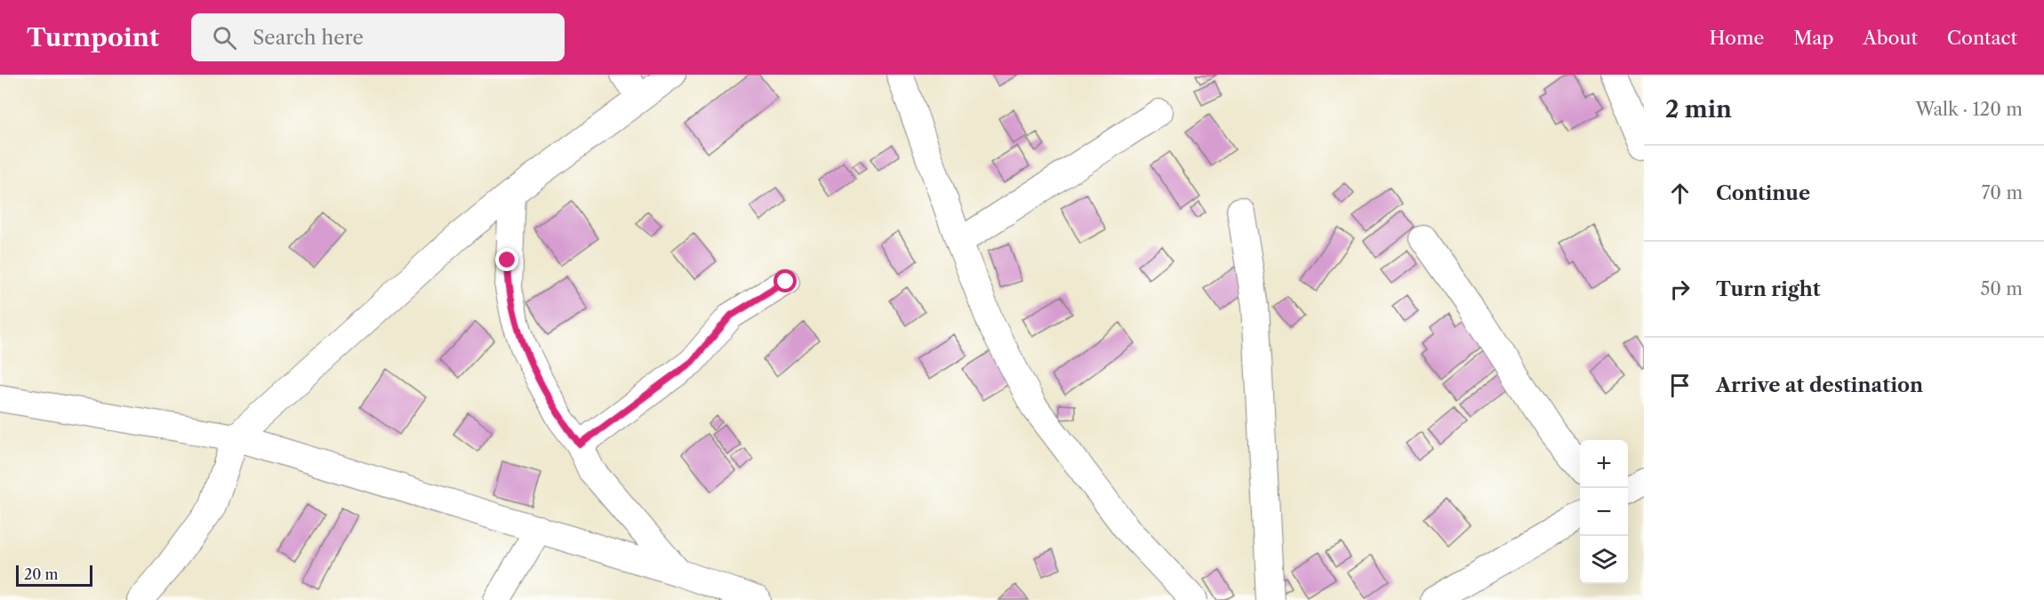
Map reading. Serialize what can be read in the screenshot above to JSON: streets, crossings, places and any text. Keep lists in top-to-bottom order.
{
  "scale_bar": "20 m",
  "page": {
    "header": "Turnpoint",
    "search": "Search here",
    "nav": [
      "Home",
      "Map",
      "About",
      "Contact"
    ],
    "heading": ["2 min", "Walk · 120 m"],
    "list": [
      ["Continue", "70 m"],
      ["Turn right", "50 m"],
      "Arrive at destination"
    ],
    "map_buttons": ["+", "−"],
    "scale": "20 m"
  }
}
